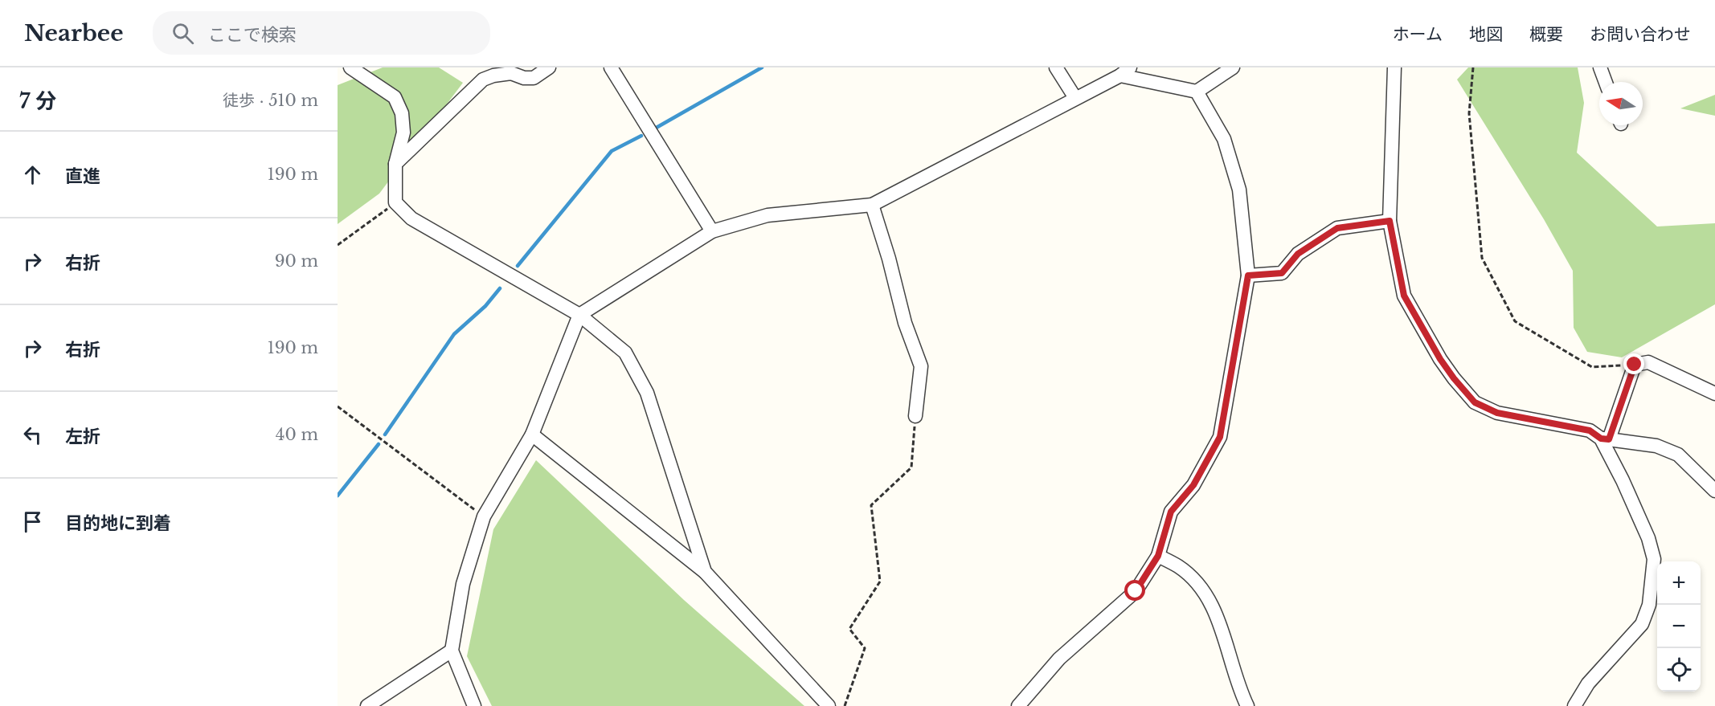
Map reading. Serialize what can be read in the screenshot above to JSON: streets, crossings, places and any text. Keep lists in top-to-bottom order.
{
  "north": "left",
  "page": {
    "header": "Nearbee",
    "search": "ここで検索",
    "nav": [
      "ホーム",
      "地図",
      "概要",
      "お問い合わせ"
    ],
    "heading": ["7 分", "徒歩 · 510 m"],
    "list": [
      ["直進", "190 m"],
      ["右折", "90 m"],
      ["右折", "190 m"],
      ["左折", "40 m"],
      "目的地に到着"
    ],
    "map_buttons": ["+", "−"]
  }
}
